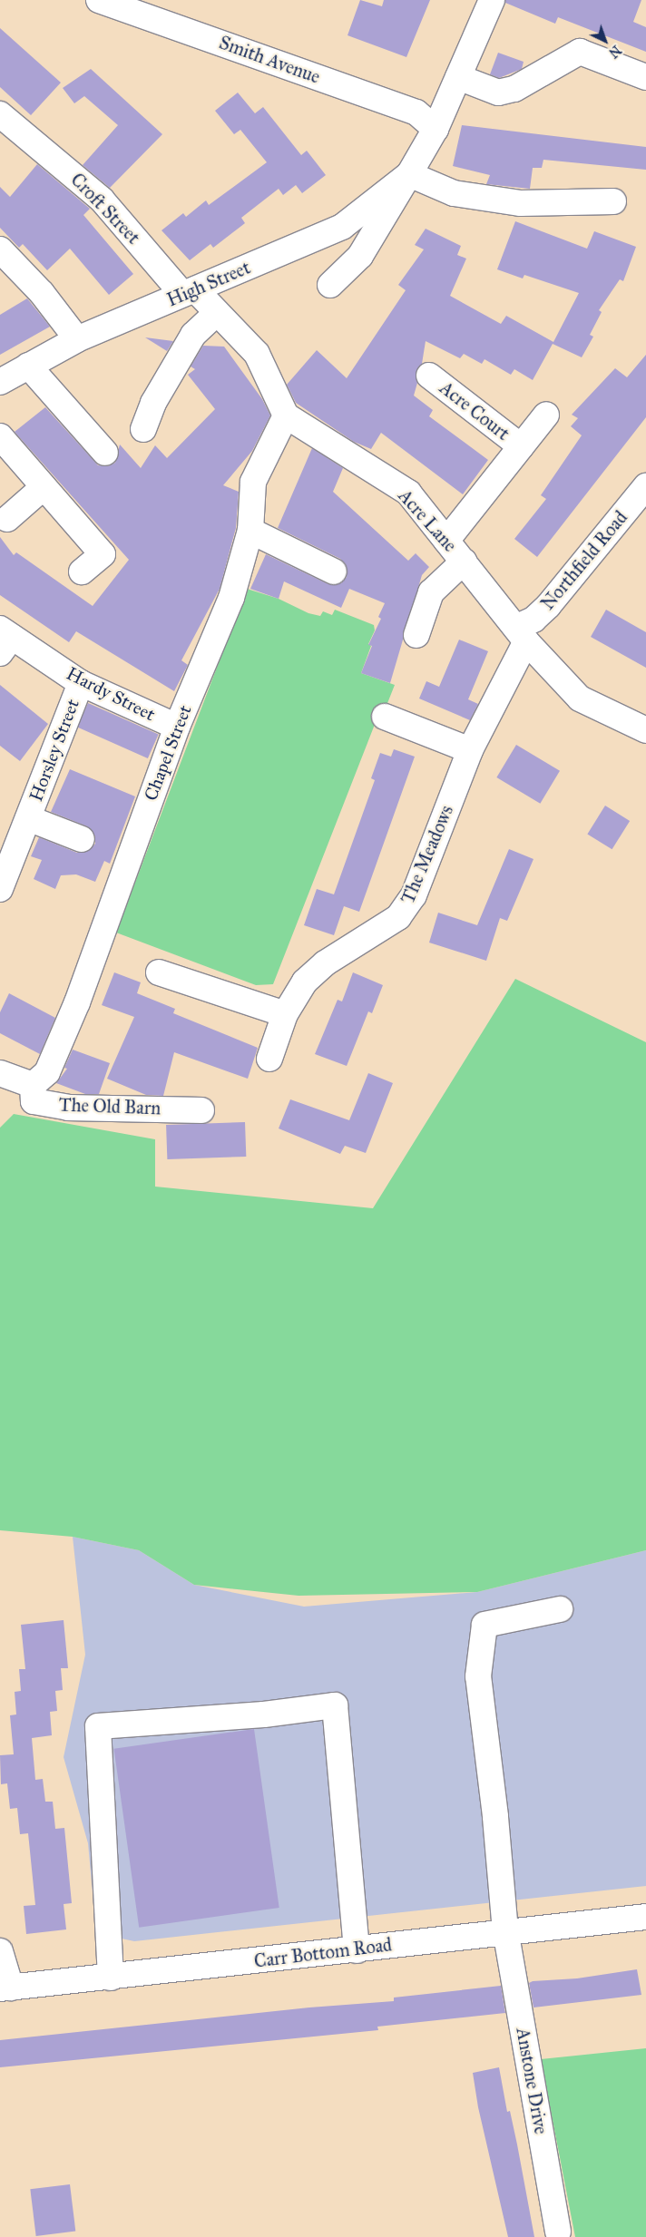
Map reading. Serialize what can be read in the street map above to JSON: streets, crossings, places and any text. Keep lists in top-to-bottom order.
{
  "streets": {
    "street": [
      "Smith Avenue",
      "Croft Street",
      "High Street",
      "Acre Court",
      "Acre Lane",
      "Northfield Road",
      "Hardy Street",
      "Horsley Street",
      "Chapel Street",
      "The Meadows",
      "The Old Barn",
      "Carr Bottom Road",
      "Anstone Drive"
    ]
  },
  "crossings": [
    ["Smith Avenue", "High Street"],
    ["Croft Street", "High Street"],
    ["Acre Court", "Acre Lane"],
    ["Acre Lane", "Northfield Road"],
    ["Acre Lane", "Chapel Street"],
    ["Acre Lane", "The Meadows"],
    ["Northfield Road", "The Meadows"],
    ["Hardy Street", "Horsley Street"],
    ["Hardy Street", "Chapel Street"],
    ["Chapel Street", "The Old Barn"],
    ["Carr Bottom Road", "Anstone Drive"]
  ],
  "north": "bottom right"
}
